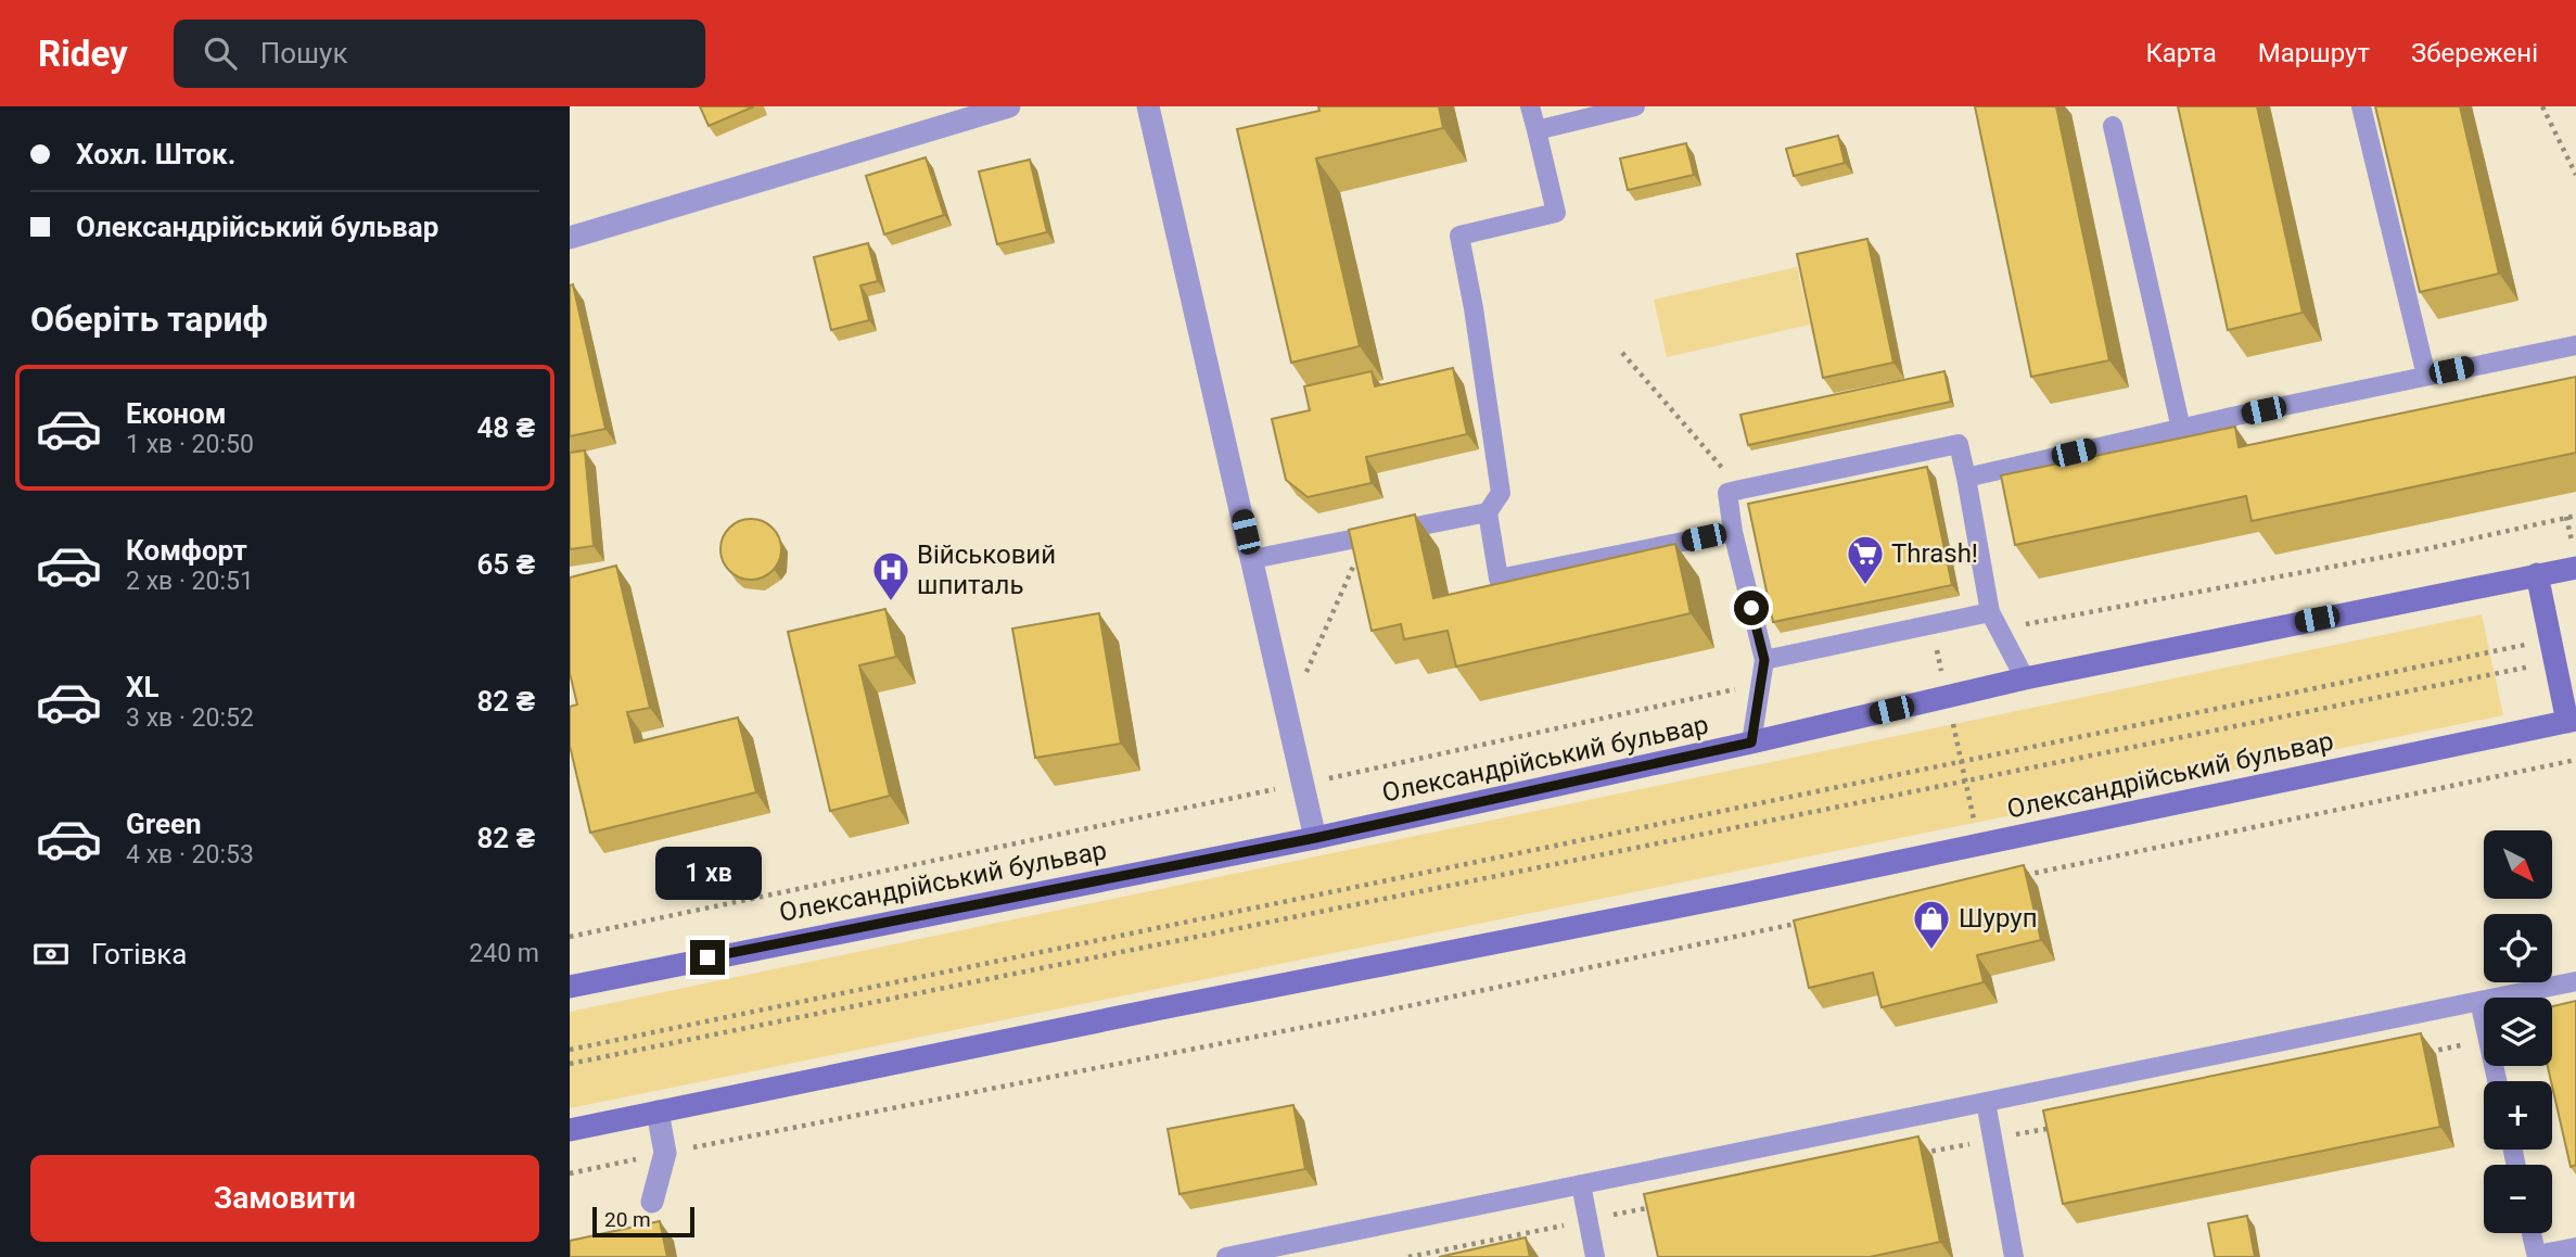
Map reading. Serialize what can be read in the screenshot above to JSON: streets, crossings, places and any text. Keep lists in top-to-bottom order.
{
  "streets": {
    "main road": ["Олександрійський бульвар"]
  },
  "places": {
    "supermarket": ["Thrash!"],
    "hospital": ["Військовий шпиталь"],
    "shop": ["Шуруп"]
  },
  "scale_bar": "20 m",
  "north": "bottom right",
  "page": {
    "header": "Ridey",
    "search": "Пошук",
    "nav": ["Карта", "Маршрут", "Збережені"],
    "banner": ["Хохл. Шток.", "Олександрійський бульвар"],
    "heading": "Оберіть тариф",
    "list": [
      {
        "name": "Економ",
        "note": "1 хв · 20:50",
        "value": "48 ₴"
      },
      {
        "name": "Комфорт",
        "note": "2 хв · 20:51",
        "value": "65 ₴"
      },
      {
        "name": "XL",
        "note": "3 хв · 20:52",
        "value": "82 ₴"
      },
      {
        "name": "Green",
        "note": "4 хв · 20:53",
        "value": "82 ₴"
      }
    ],
    "map_buttons": ["+", "−"],
    "bubble": "1 хв",
    "pay": ["Готівка", "240 m"],
    "buttons": "Замовити",
    "scale": "20 m"
  }
}
